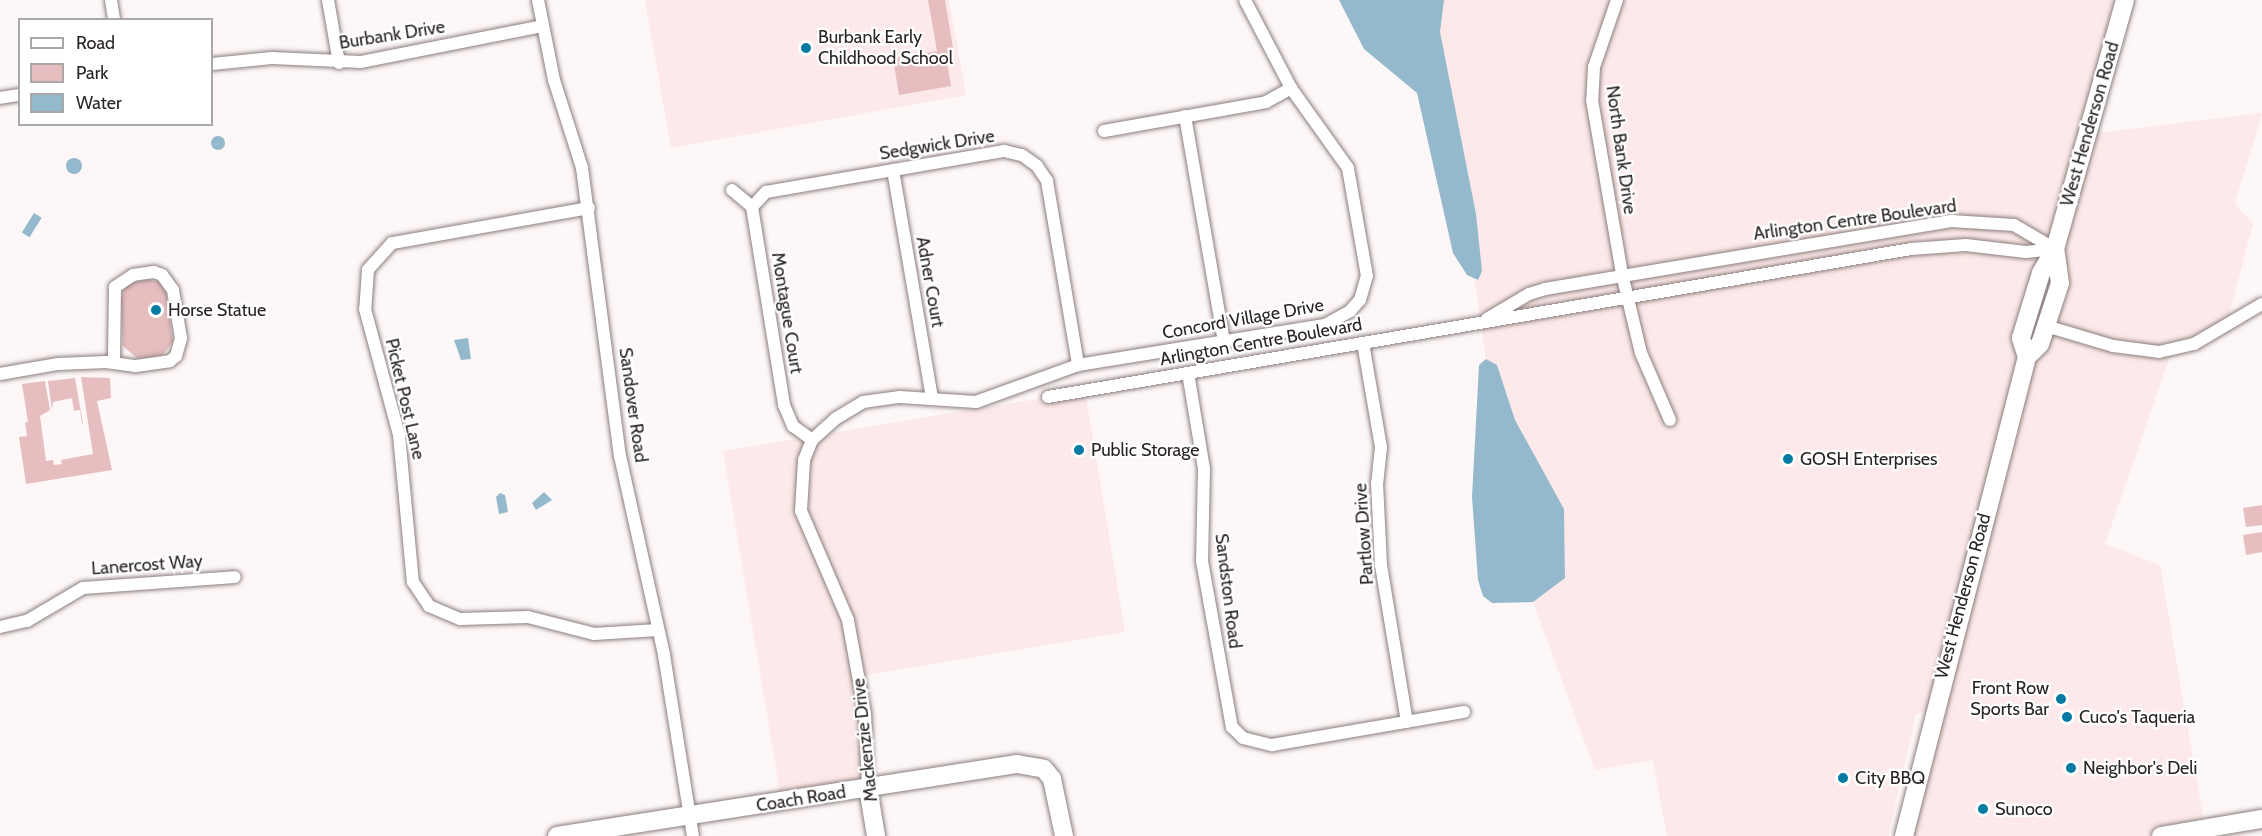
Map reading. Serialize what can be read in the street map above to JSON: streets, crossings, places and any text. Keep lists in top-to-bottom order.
{
  "streets": {
    "main road": ["West Henderson Road", "Mackenzie Drive", "Coach Road"],
    "street": [
      "Burbank Drive",
      "Sedgwick Drive",
      "North Bank Drive",
      "Arlington Centre Boulevard",
      "Adner Court",
      "Montague Court",
      "Concord Village Drive",
      "Picket Post Lane",
      "Sandover Road",
      "Partlow Drive",
      "Lanercost Way",
      "Sandston Road"
    ]
  },
  "crossings": [
    ["Burbank Drive", "Sandover Road"],
    ["West Henderson Road", "Arlington Centre Boulevard"],
    ["Sedgwick Drive", "Adner Court"],
    ["Sedgwick Drive", "Montague Court"],
    ["Sedgwick Drive", "Concord Village Drive"],
    ["North Bank Drive", "Arlington Centre Boulevard"],
    ["Arlington Centre Boulevard", "Partlow Drive"],
    ["Arlington Centre Boulevard", "Sandston Road"],
    ["Adner Court", "Concord Village Drive"],
    ["Montague Court", "Concord Village Drive"],
    ["Montague Court", "Mackenzie Drive"],
    ["Concord Village Drive", "Mackenzie Drive"],
    ["Picket Post Lane", "Sandover Road"],
    ["Sandover Road", "Coach Road"],
    ["Partlow Drive", "Sandston Road"],
    ["Mackenzie Drive", "Coach Road"]
  ],
  "places": [
    "Burbank Early Childhood School",
    "Horse Statue",
    "Public Storage",
    "GOSH Enterprises",
    "Front Row Sports Bar",
    "Cuco's Taqueria",
    "Neighbor's Deli",
    "City BBQ",
    "Sunoco"
  ],
  "legend": ["Road", "Park", "Water"]
}
